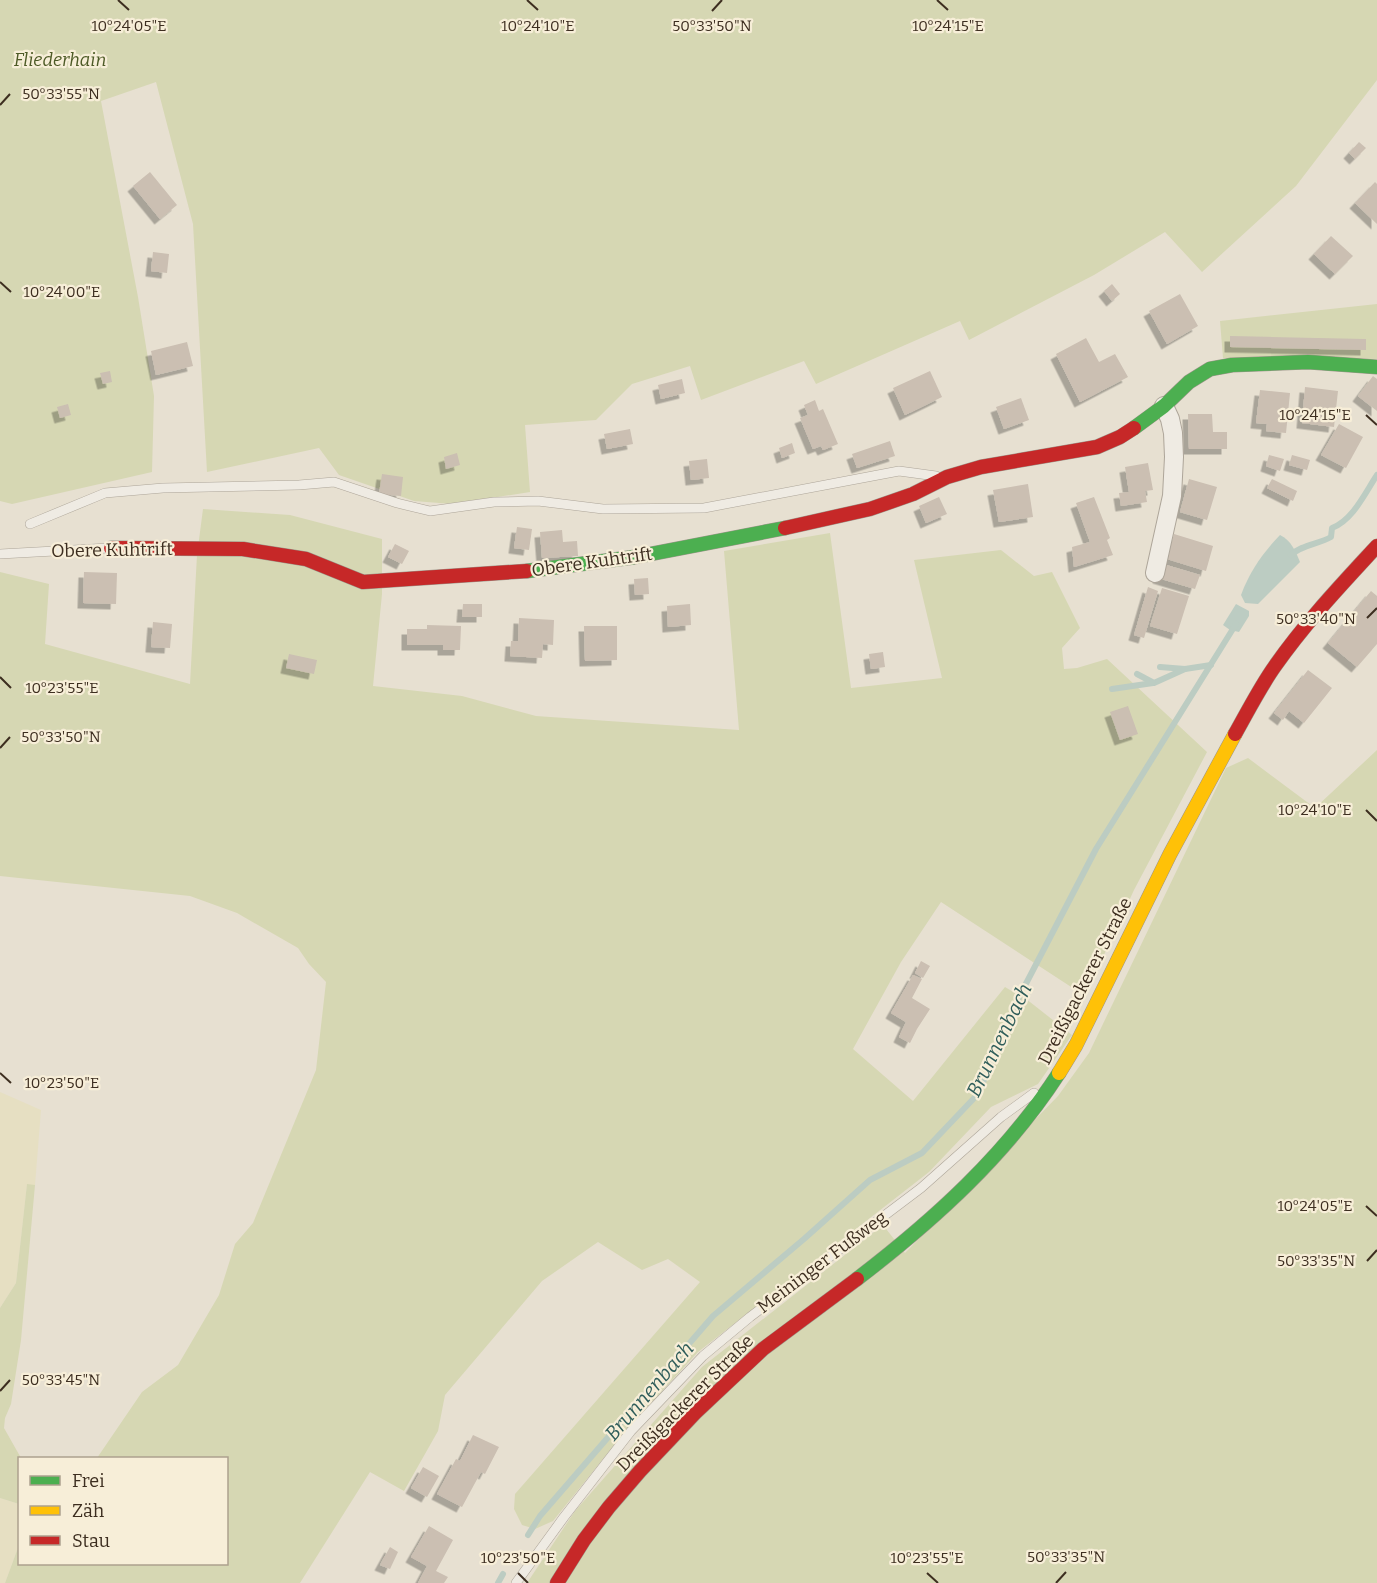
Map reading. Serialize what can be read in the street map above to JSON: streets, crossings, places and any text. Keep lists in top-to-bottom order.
{
  "streets": {
    "street": ["Obere Kuhtrift", "Dreißigackerer Straße"],
    "lane": ["Meininger Fußweg"]
  },
  "crossings": [
    ["Dreißigackerer Straße", "Meininger Fußweg"]
  ],
  "water": ["Brunnenbach"],
  "parks": ["Fliederhain"],
  "legend": ["Frei", "Zäh", "Stau"],
  "coordinates": [
    "10°24'05\"E",
    "10°24'10\"E",
    "10°24'15\"E",
    "50°33'50\"N",
    "50°33'55\"N",
    "10°24'00\"E",
    "50°33'40\"N",
    "10°23'55\"E",
    "10°23'50\"E",
    "50°33'35\"N",
    "50°33'45\"N"
  ]
}
